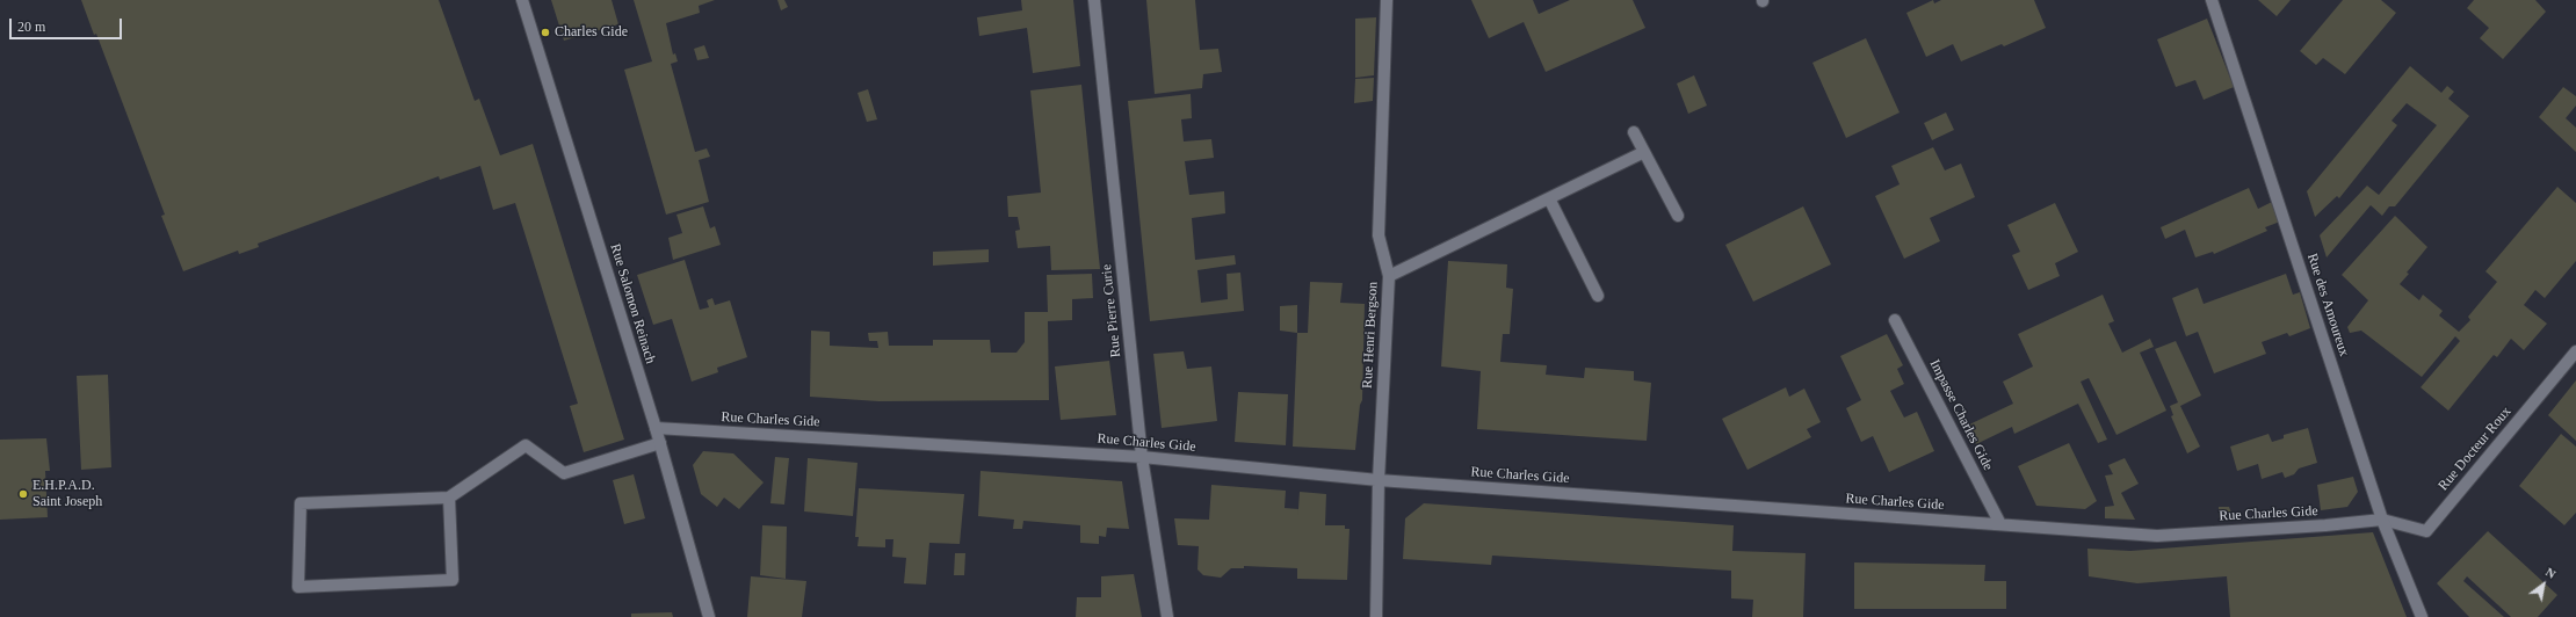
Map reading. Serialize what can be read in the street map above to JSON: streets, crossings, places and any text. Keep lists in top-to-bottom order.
{
  "streets": {
    "street": [
      "Rue Salomon Reinach",
      "Rue des Amoureux",
      "Rue Pierre Curie",
      "Rue Henri Bergson",
      "Impasse Charles Gide",
      "Rue Charles Gide",
      "Rue Docteur Roux"
    ]
  },
  "crossings": [
    ["Rue Salomon Reinach", "Rue Charles Gide"],
    ["Rue des Amoureux", "Rue Charles Gide"],
    ["Rue des Amoureux", "Rue Docteur Roux"],
    ["Rue Pierre Curie", "Rue Charles Gide"],
    ["Rue Henri Bergson", "Rue Charles Gide"],
    ["Impasse Charles Gide", "Rue Charles Gide"],
    ["Rue Charles Gide", "Rue Docteur Roux"]
  ],
  "places": ["Charles Gide", "E.H.P.A.D. Saint Joseph"],
  "scale_bar": "20 m",
  "north": "top right"
}
